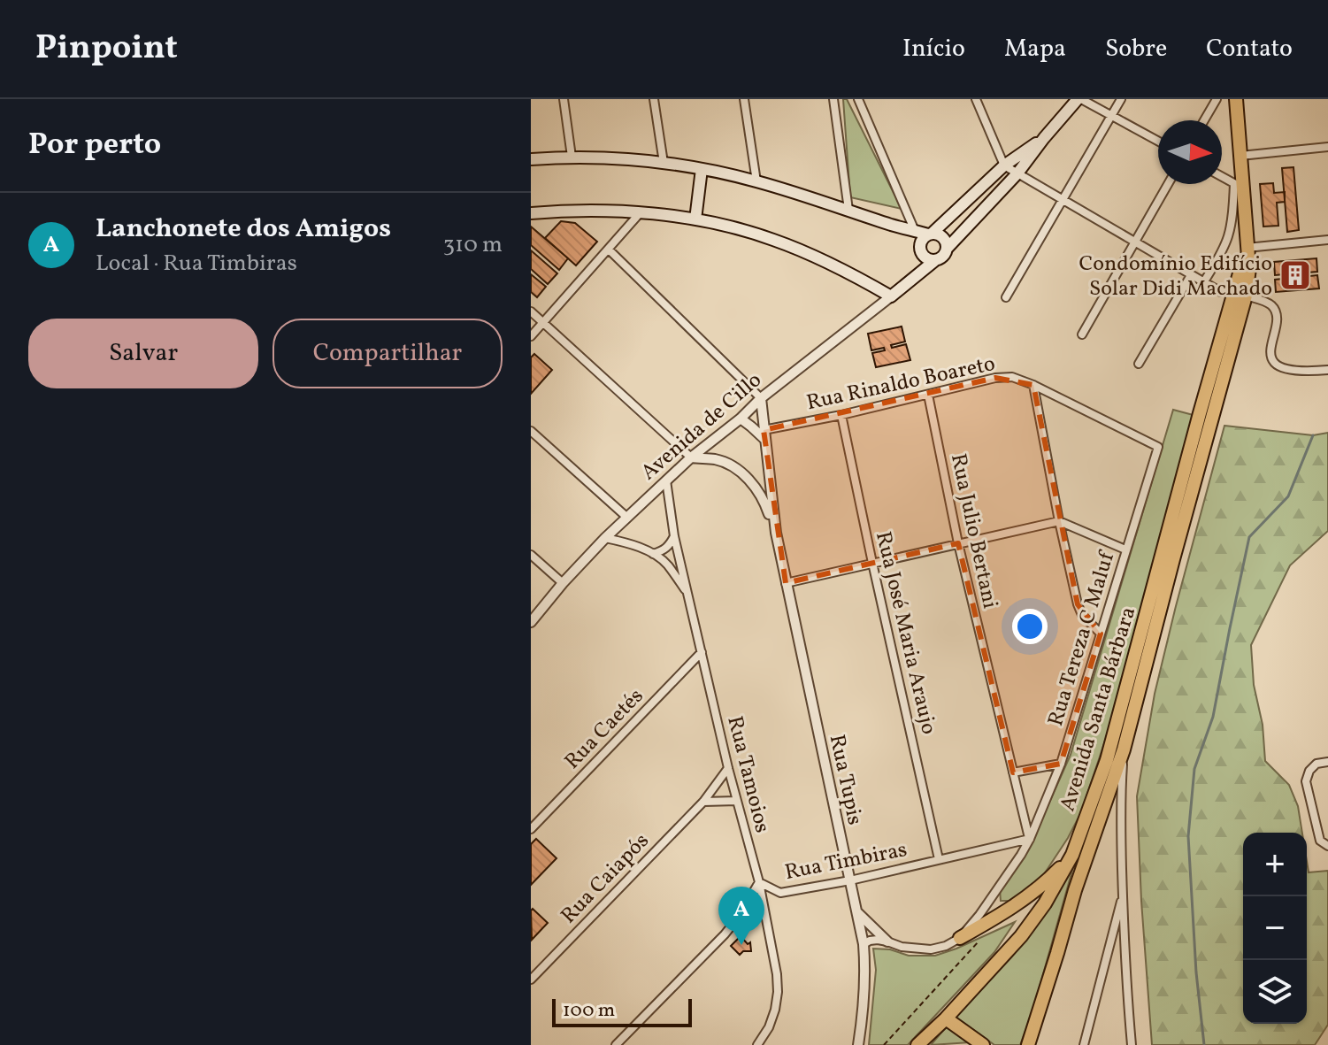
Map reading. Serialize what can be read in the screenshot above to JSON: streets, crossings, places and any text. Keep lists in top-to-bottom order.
{
  "streets": {
    "main road": ["Avenida de Cillo", "Avenida Santa Bárbara"],
    "street": [
      "Rua Rinaldo Boareto",
      "Rua Julio Bertani",
      "Rua José Maria Araujo",
      "Rua Tereza C Maluf",
      "Rua Caetés",
      "Rua Tamoios",
      "Rua Tupis",
      "Rua Timbiras",
      "Rua Caiapós"
    ]
  },
  "crossings": [
    ["Rua Rinaldo Boareto", "Rua Julio Bertani"],
    ["Rua Rinaldo Boareto", "Rua José Maria Araujo"],
    ["Rua Rinaldo Boareto", "Rua Tereza C Maluf"],
    ["Rua Rinaldo Boareto", "Rua Tupis"],
    ["Avenida de Cillo", "Rua Tamoios"],
    ["Avenida de Cillo", "Rua Tupis"],
    ["Rua Julio Bertani", "Rua Tereza C Maluf"],
    ["Rua Julio Bertani", "Rua Timbiras"],
    ["Rua José Maria Araujo", "Rua Timbiras"],
    ["Rua Tereza C Maluf", "Rua Timbiras"],
    ["Rua Caetés", "Rua Tamoios"],
    ["Rua Tamoios", "Rua Timbiras"],
    ["Rua Tamoios", "Rua Caiapós"],
    ["Rua Tupis", "Rua Timbiras"]
  ],
  "places": {
    "building": ["Condomínio Edifício Solar Didi Machado"]
  },
  "scale_bar": "100 m",
  "north": "right",
  "page": {
    "header": "Pinpoint",
    "nav": [
      "Início",
      "Mapa",
      "Sobre",
      "Contato"
    ],
    "heading": "Por perto",
    "list": [
      {
        "mark": "A",
        "name": "Lanchonete dos Amigos",
        "note": "Local · Rua Timbiras",
        "value": "310 m"
      }
    ],
    "buttons": ["Salvar", "Compartilhar"],
    "map_buttons": ["+", "−"],
    "pins": "A",
    "scale": "100 m"
  }
}
